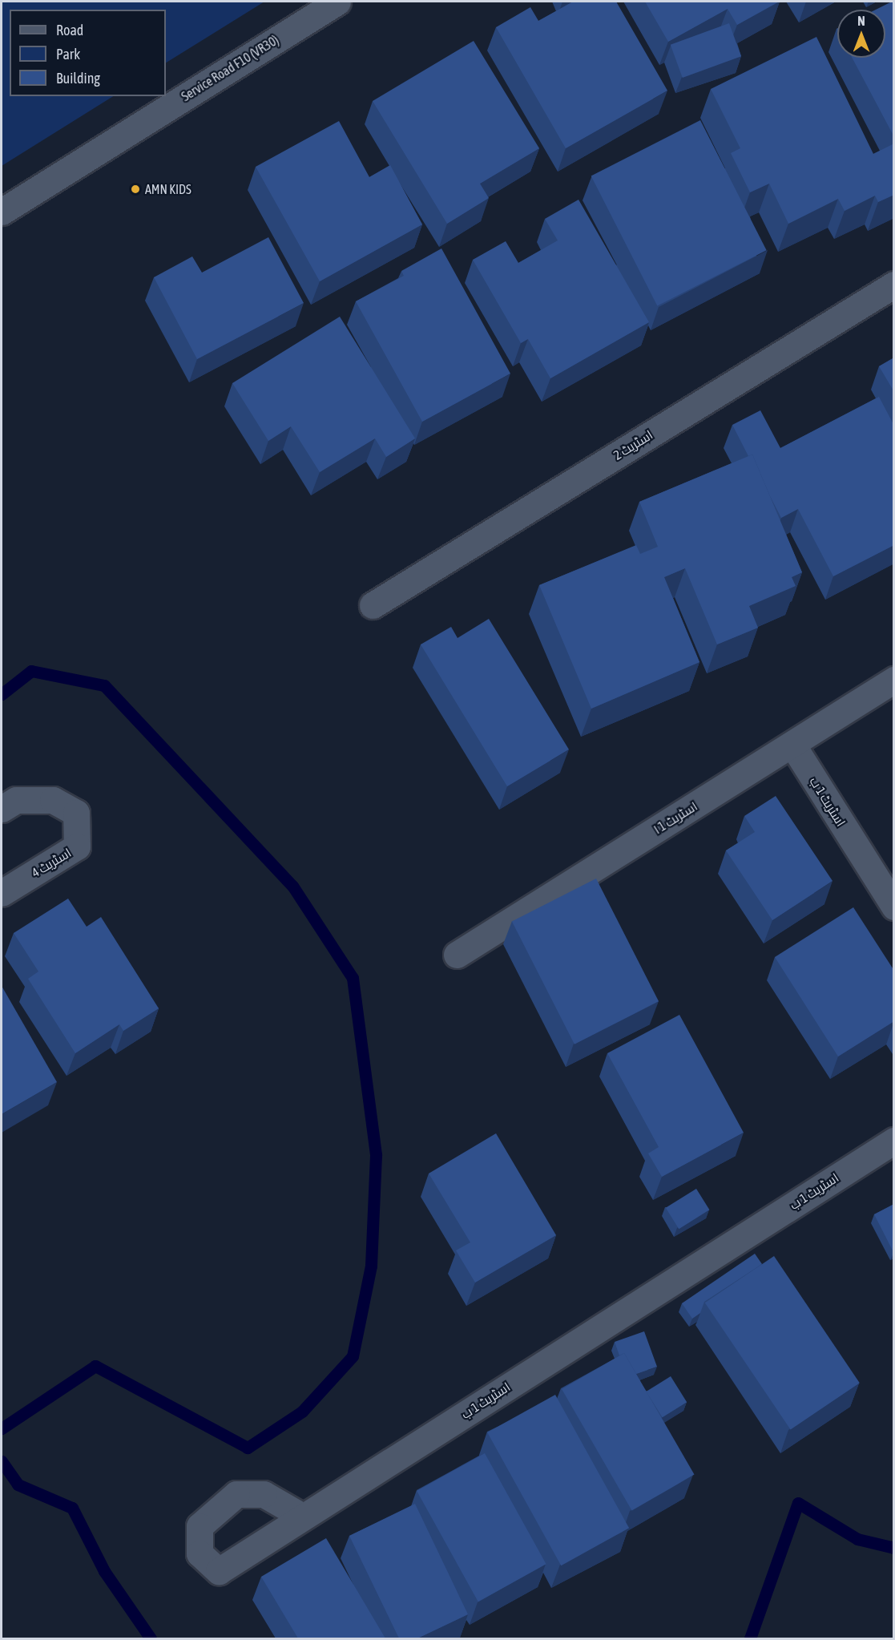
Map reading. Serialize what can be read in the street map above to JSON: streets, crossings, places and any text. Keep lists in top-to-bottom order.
{
  "streets": {
    "street": [
      "Service Road F10 (VR30)",
      "اسٹریٹ 2",
      "اسٹریٹ 1 ب",
      "اسٹریٹ 1 ا",
      "اسٹریٹ 4"
    ]
  },
  "crossings": [
    ["اسٹریٹ 1 ب", "اسٹریٹ 1 ا"]
  ],
  "places": ["AMN KIDS"],
  "legend": ["Road", "Park", "Building"],
  "north": "top"
}
